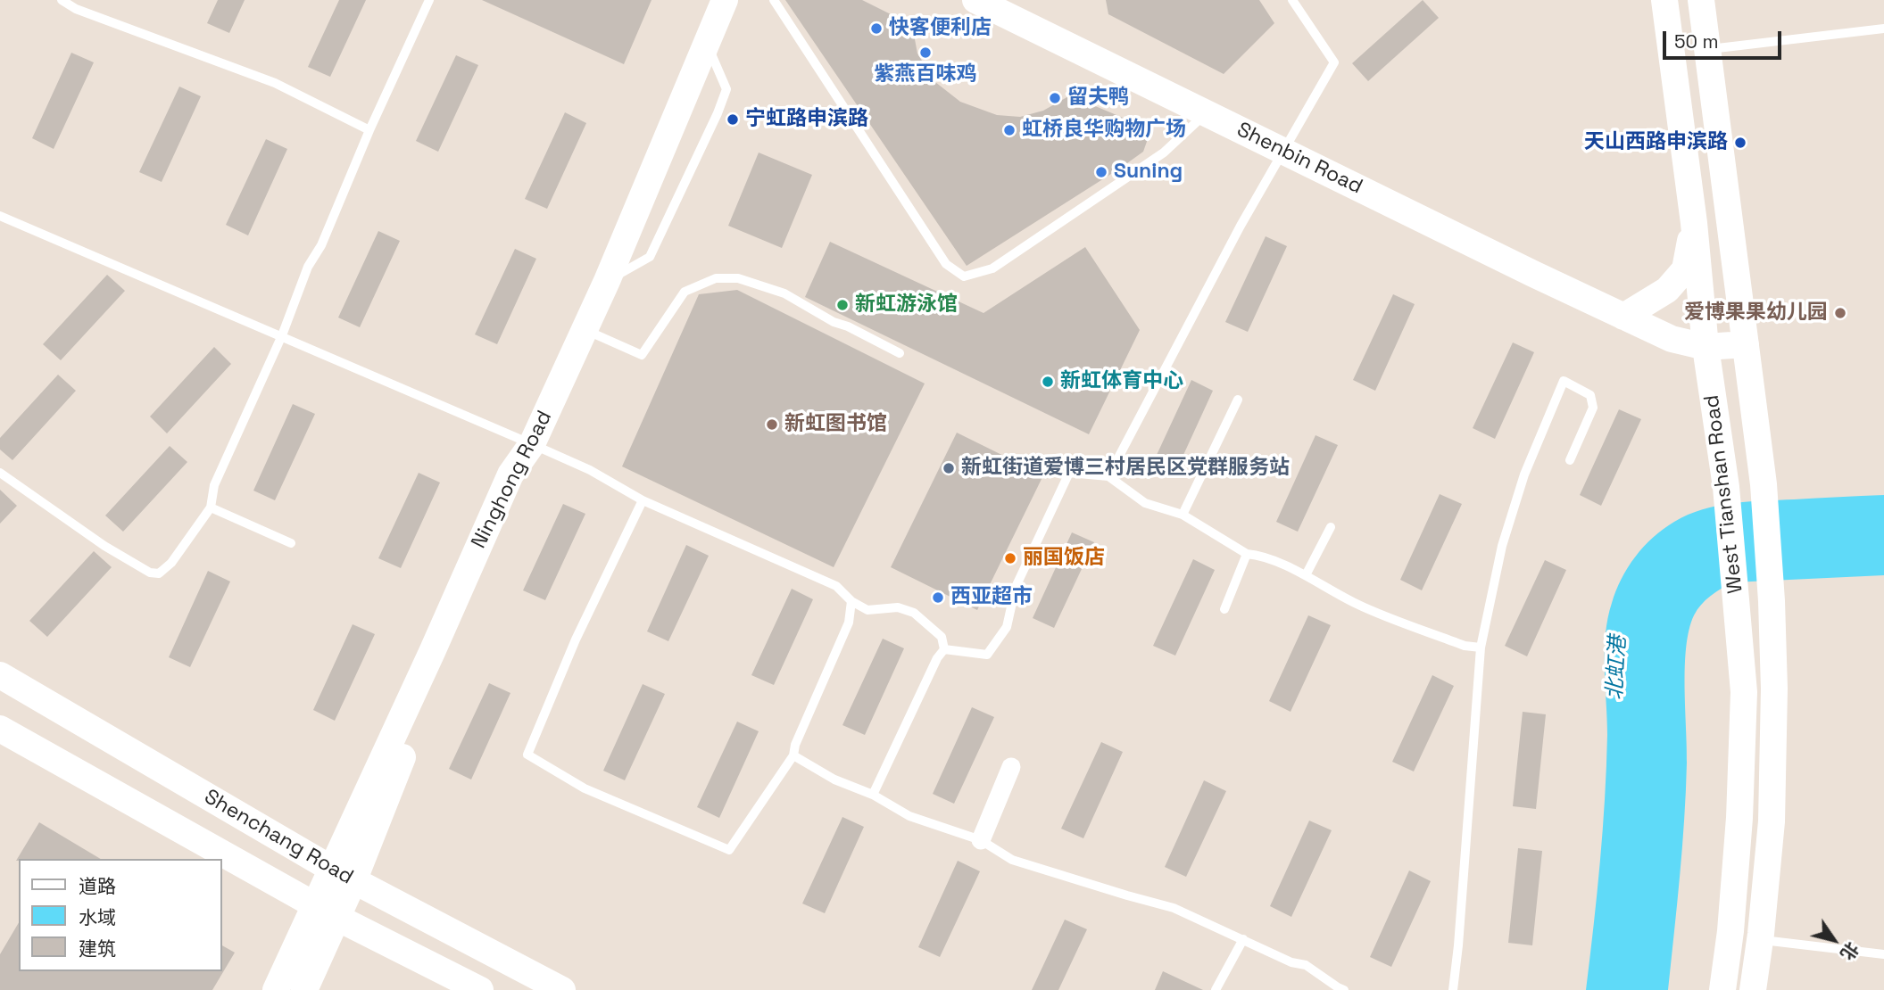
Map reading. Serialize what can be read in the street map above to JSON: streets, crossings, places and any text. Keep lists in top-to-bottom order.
{
  "streets": {
    "main road": [
      "Shenbin Road",
      "Ninghong Road",
      "West Tianshan Road",
      "Shenchang Road"
    ]
  },
  "crossings": [
    ["Shenbin Road", "West Tianshan Road"],
    ["Ninghong Road", "Shenchang Road"]
  ],
  "water": ["北虹港"],
  "places": [
    "快客便利店",
    "紫燕百味鸡",
    "留夫鸭",
    "宁虹路申滨路",
    "虹桥良华购物广场",
    "天山西路申滨路",
    "Suning",
    "新虹游泳馆",
    "爱博果果幼儿园",
    "新虹体育中心",
    "新虹图书馆",
    "新虹街道爱博三村居民区党群服务站",
    "丽国饭店",
    "西亚超市"
  ],
  "legend": ["道路", "水域", "建筑"],
  "scale_bar": "50 m",
  "north": "bottom right"
}
